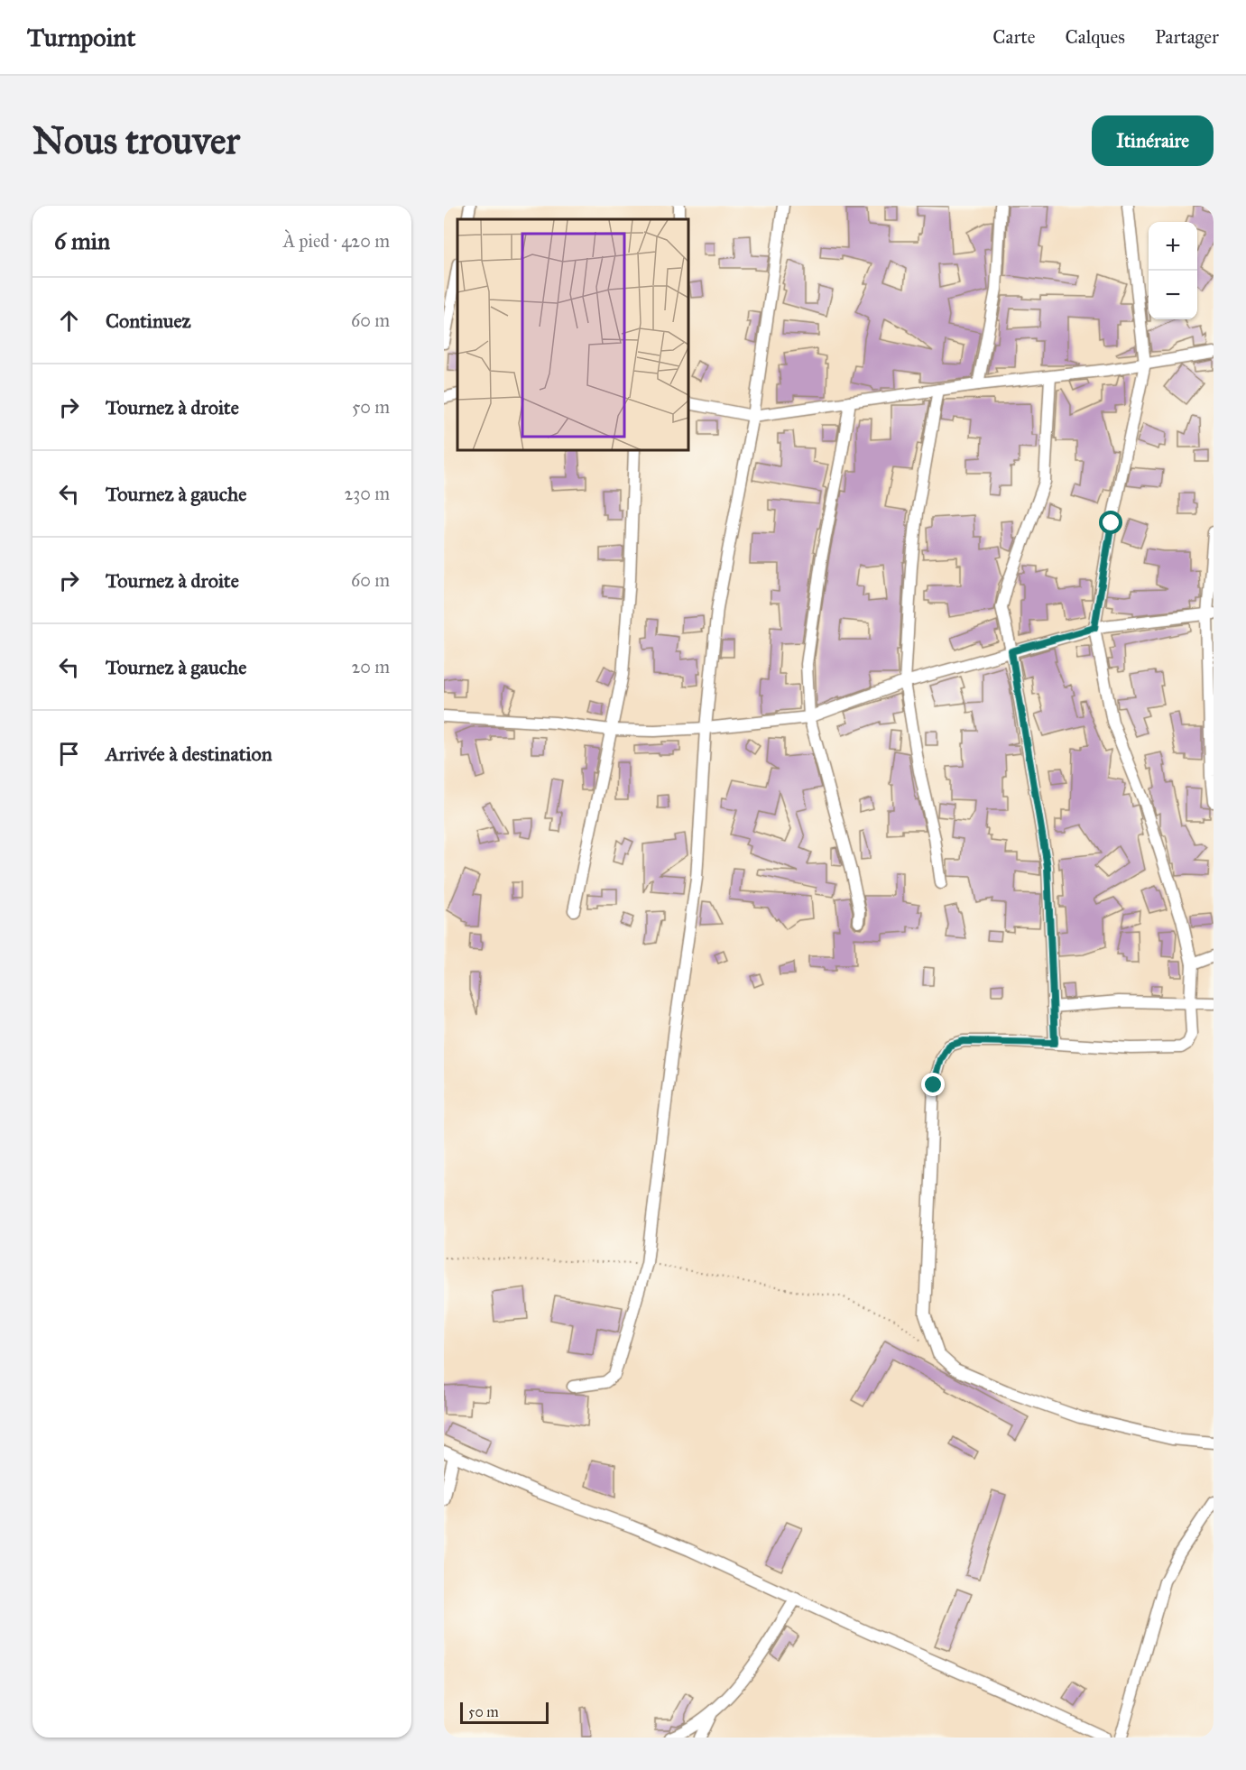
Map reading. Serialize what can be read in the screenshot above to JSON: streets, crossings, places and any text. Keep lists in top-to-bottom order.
{
  "scale_bar": "50 m",
  "page": {
    "header": "Turnpoint",
    "nav": ["Carte", "Calques", "Partager"],
    "buttons": "Itinéraire",
    "title": "Nous trouver",
    "heading": ["6 min", "À pied · 420 m"],
    "map_buttons": ["+", "−"],
    "list": [
      ["Continuez", "60 m"],
      ["Tournez à droite", "50 m"],
      ["Tournez à gauche", "230 m"],
      ["Tournez à droite", "60 m"],
      ["Tournez à gauche", "20 m"],
      "Arrivée à destination"
    ],
    "scale": "50 m"
  }
}
